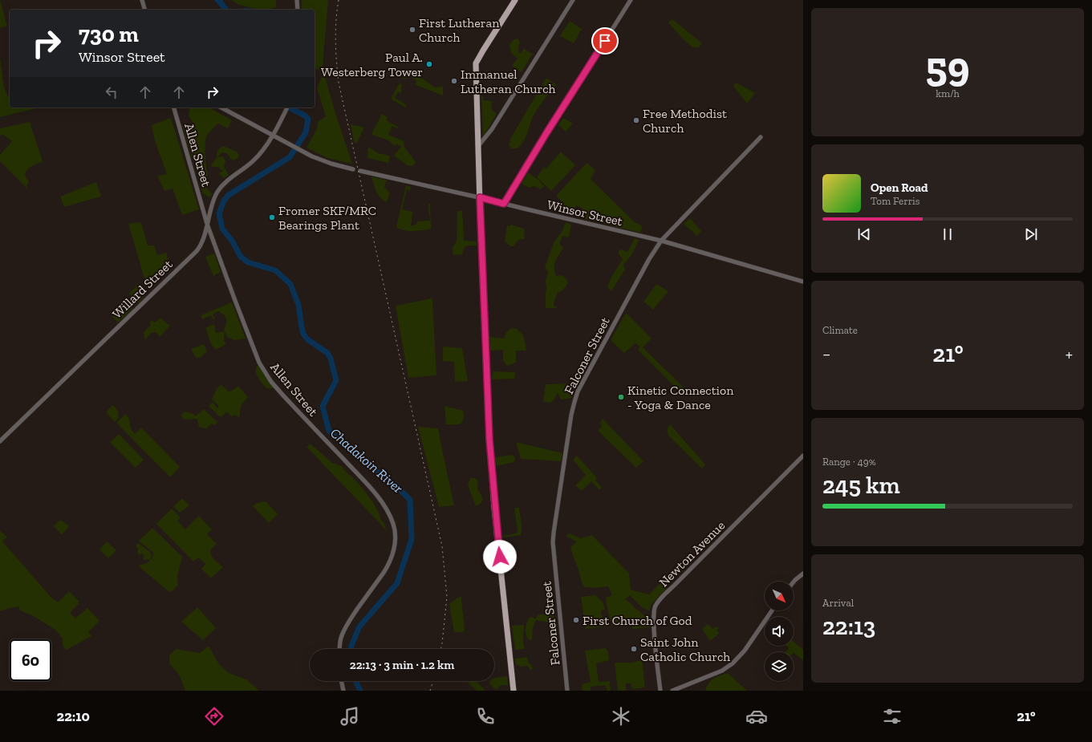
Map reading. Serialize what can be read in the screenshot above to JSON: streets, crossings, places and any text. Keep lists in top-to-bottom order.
{
  "streets": {
    "street": [
      "Allen Street",
      "Winsor Street",
      "Willard Street",
      "Falconer Street",
      "Newton Avenue"
    ]
  },
  "crossings": [
    ["Allen Street", "Willard Street"],
    ["Winsor Street", "Falconer Street"]
  ],
  "water": ["Chadakoin River"],
  "places": [
    "First Lutheran Church",
    "Paul A. Westerberg Tower",
    "Immanuel Lutheran Church",
    "Free Methodist Church",
    "Fromer SKF/MRC Bearings Plant",
    "Kinetic Connection - Yoga & Dance",
    "First Church of God",
    "Saint John Catholic Church"
  ],
  "north": "bottom right",
  "page": {
    "tile": [
      ["59", "km/h"],
      "Climate",
      ["Range · 49%", "245 km"],
      ["Arrival", "22:13"]
    ],
    "turn": ["730 m", "Winsor Street"],
    "song": ["Open Road", "Tom Ferris"],
    "heat": ["−", "21°", "+"],
    "limit": "60",
    "trip": "22:13 · 3 min · 1.2 km",
    "tabs": ["22:10", "21°"]
  }
}
